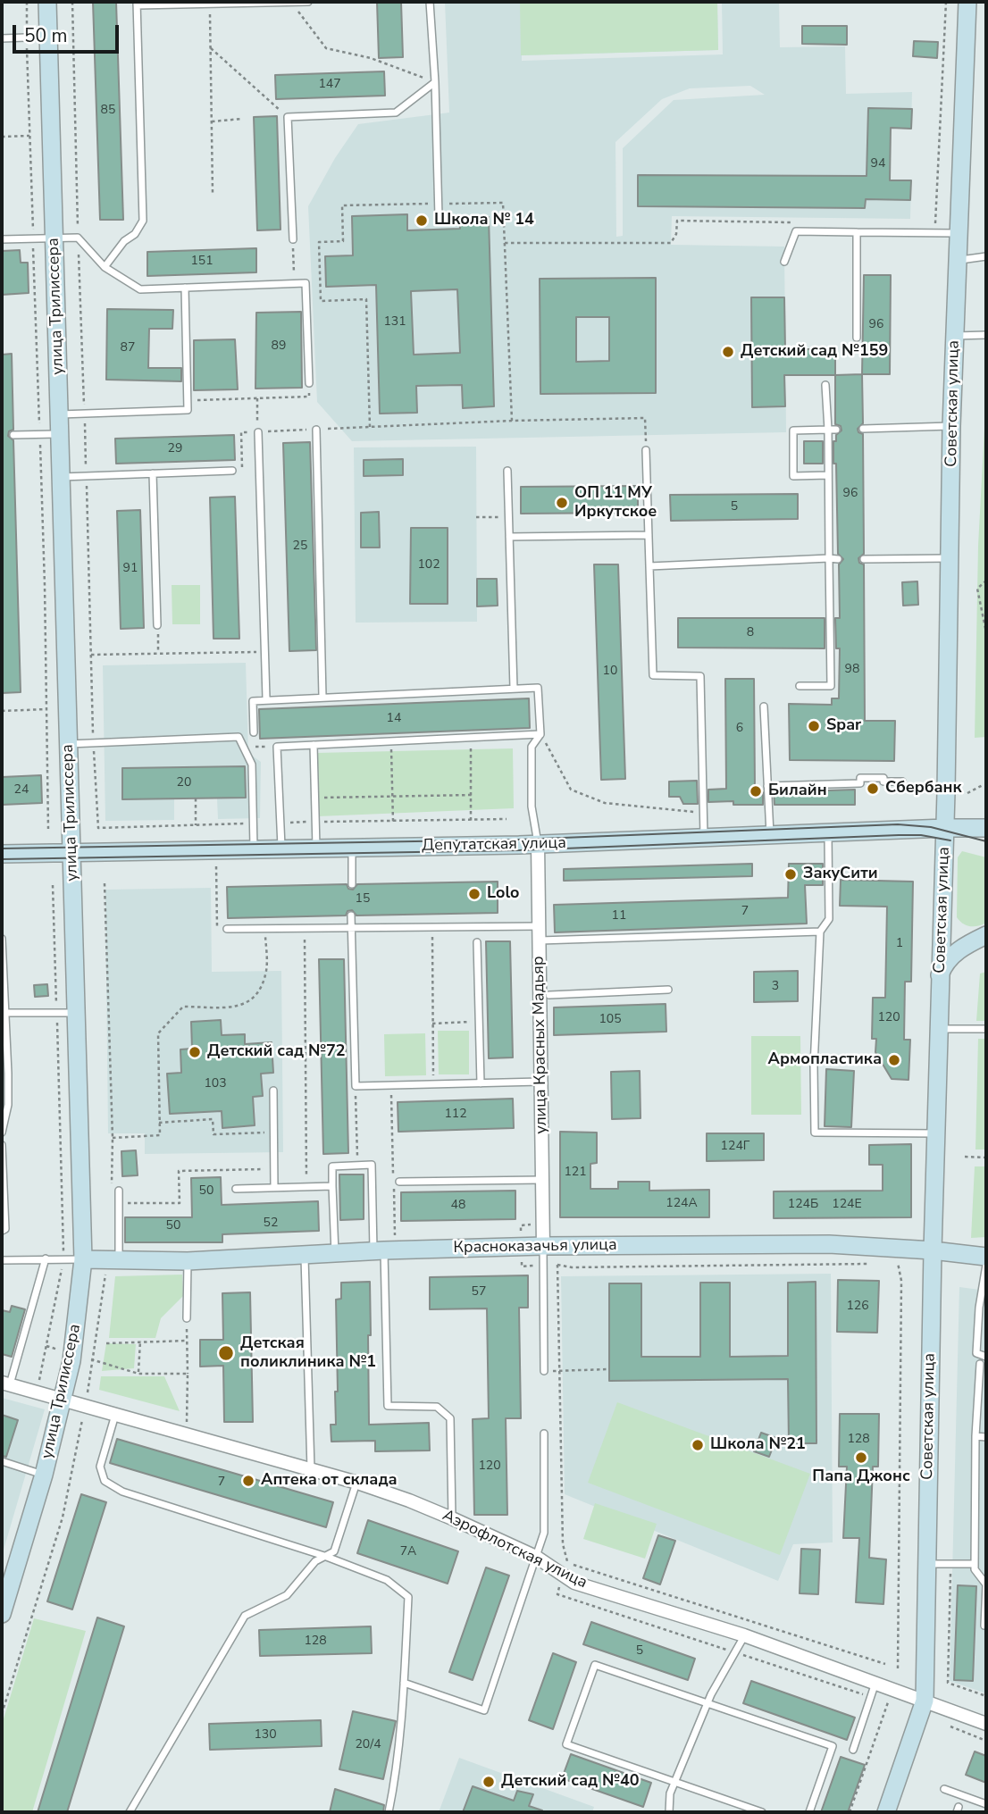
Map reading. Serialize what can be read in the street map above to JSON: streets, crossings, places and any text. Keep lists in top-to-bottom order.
{
  "streets": {
    "main road": [
      "улица Трилиссера",
      "Советская улица",
      "Депутатская улица",
      "Красноказачья улица"
    ],
    "street": ["улица Красных Мадьяр", "Аэрофлотская улица"]
  },
  "crossings": [
    ["улица Трилиссера", "Депутатская улица"],
    ["улица Трилиссера", "Красноказачья улица"],
    ["улица Трилиссера", "Аэрофлотская улица"],
    ["Советская улица", "Депутатская улица"],
    ["Советская улица", "Красноказачья улица"],
    ["Советская улица", "Аэрофлотская улица"],
    ["Депутатская улица", "улица Красных Мадьяр"],
    ["улица Красных Мадьяр", "Красноказачья улица"]
  ],
  "places": [
    "Школа № 14",
    "Детский сад №159",
    "ОП 11 МУ Иркутское",
    "Spar",
    "Сбербанк",
    "Билайн",
    "ЗакуСити",
    "Lolo",
    "Детский сад №72",
    "Армопластика",
    "Детская поликлиника №1",
    "Школа №21",
    "Папа Джонс",
    "Аптека от склада",
    "Детский сад №40"
  ],
  "house_numbers": [
    "147",
    "85",
    "94",
    "151",
    "131",
    "96",
    "89",
    "87",
    "29",
    "96",
    "5",
    "25",
    "102",
    "91",
    "8",
    "98",
    "10",
    "14",
    "6",
    "20",
    "24",
    "15",
    "7",
    "11",
    "1",
    "3",
    "120",
    "105",
    "103",
    "112",
    "124Г",
    "121",
    "50",
    "124А",
    "124Б",
    "124Е",
    "48",
    "52",
    "50",
    "57",
    "126",
    "128",
    "120",
    "7",
    "7А",
    "128",
    "5",
    "130",
    "20/4"
  ],
  "scale_bar": "50 m"
}
